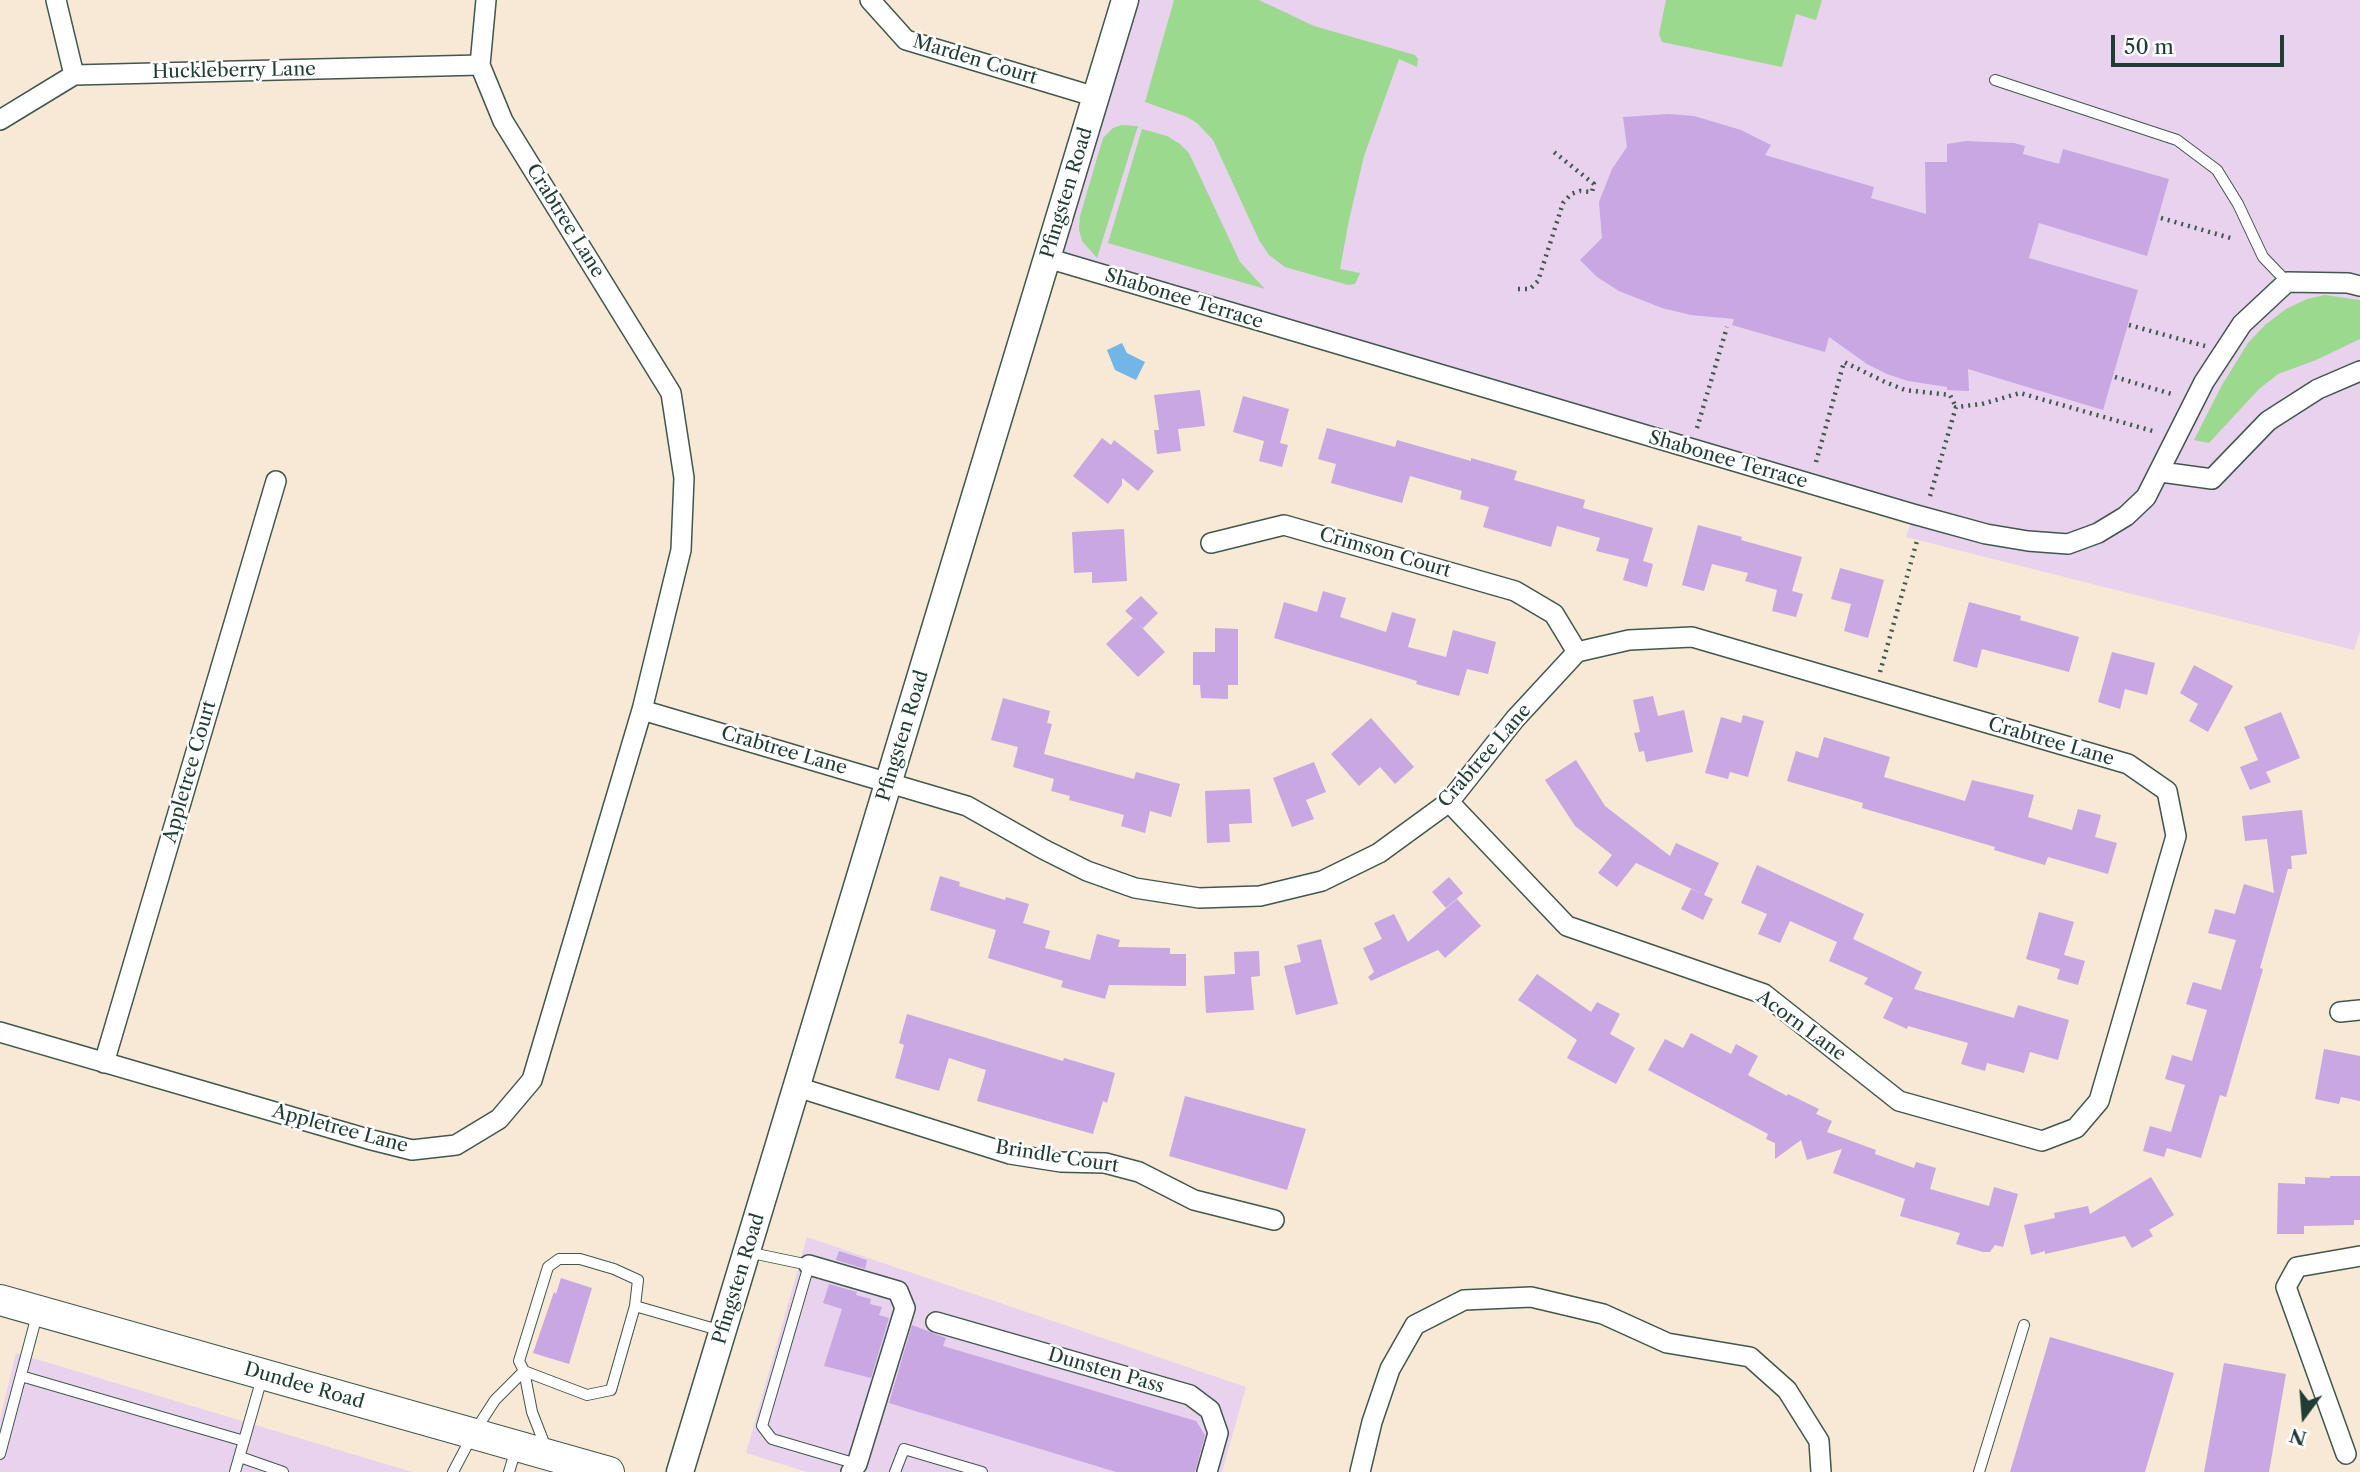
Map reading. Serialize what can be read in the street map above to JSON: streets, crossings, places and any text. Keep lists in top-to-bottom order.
{
  "streets": {
    "main road": ["Pfingsten Road", "Dundee Road"],
    "street": [
      "Marden Court",
      "Huckleberry Lane",
      "Crabtree Lane",
      "Shabonee Terrace",
      "Crimson Court",
      "Appletree Court",
      "Acorn Lane",
      "Appletree Lane",
      "Brindle Court",
      "Dunsten Pass"
    ]
  },
  "crossings": [
    ["Marden Court", "Pfingsten Road"],
    ["Huckleberry Lane", "Crabtree Lane"],
    ["Pfingsten Road", "Crabtree Lane"],
    ["Pfingsten Road", "Shabonee Terrace"],
    ["Pfingsten Road", "Brindle Court"],
    ["Crabtree Lane", "Crimson Court"],
    ["Crabtree Lane", "Acorn Lane"],
    ["Crabtree Lane", "Appletree Lane"],
    ["Appletree Court", "Appletree Lane"]
  ],
  "scale_bar": "50 m",
  "north": "bottom"
}
